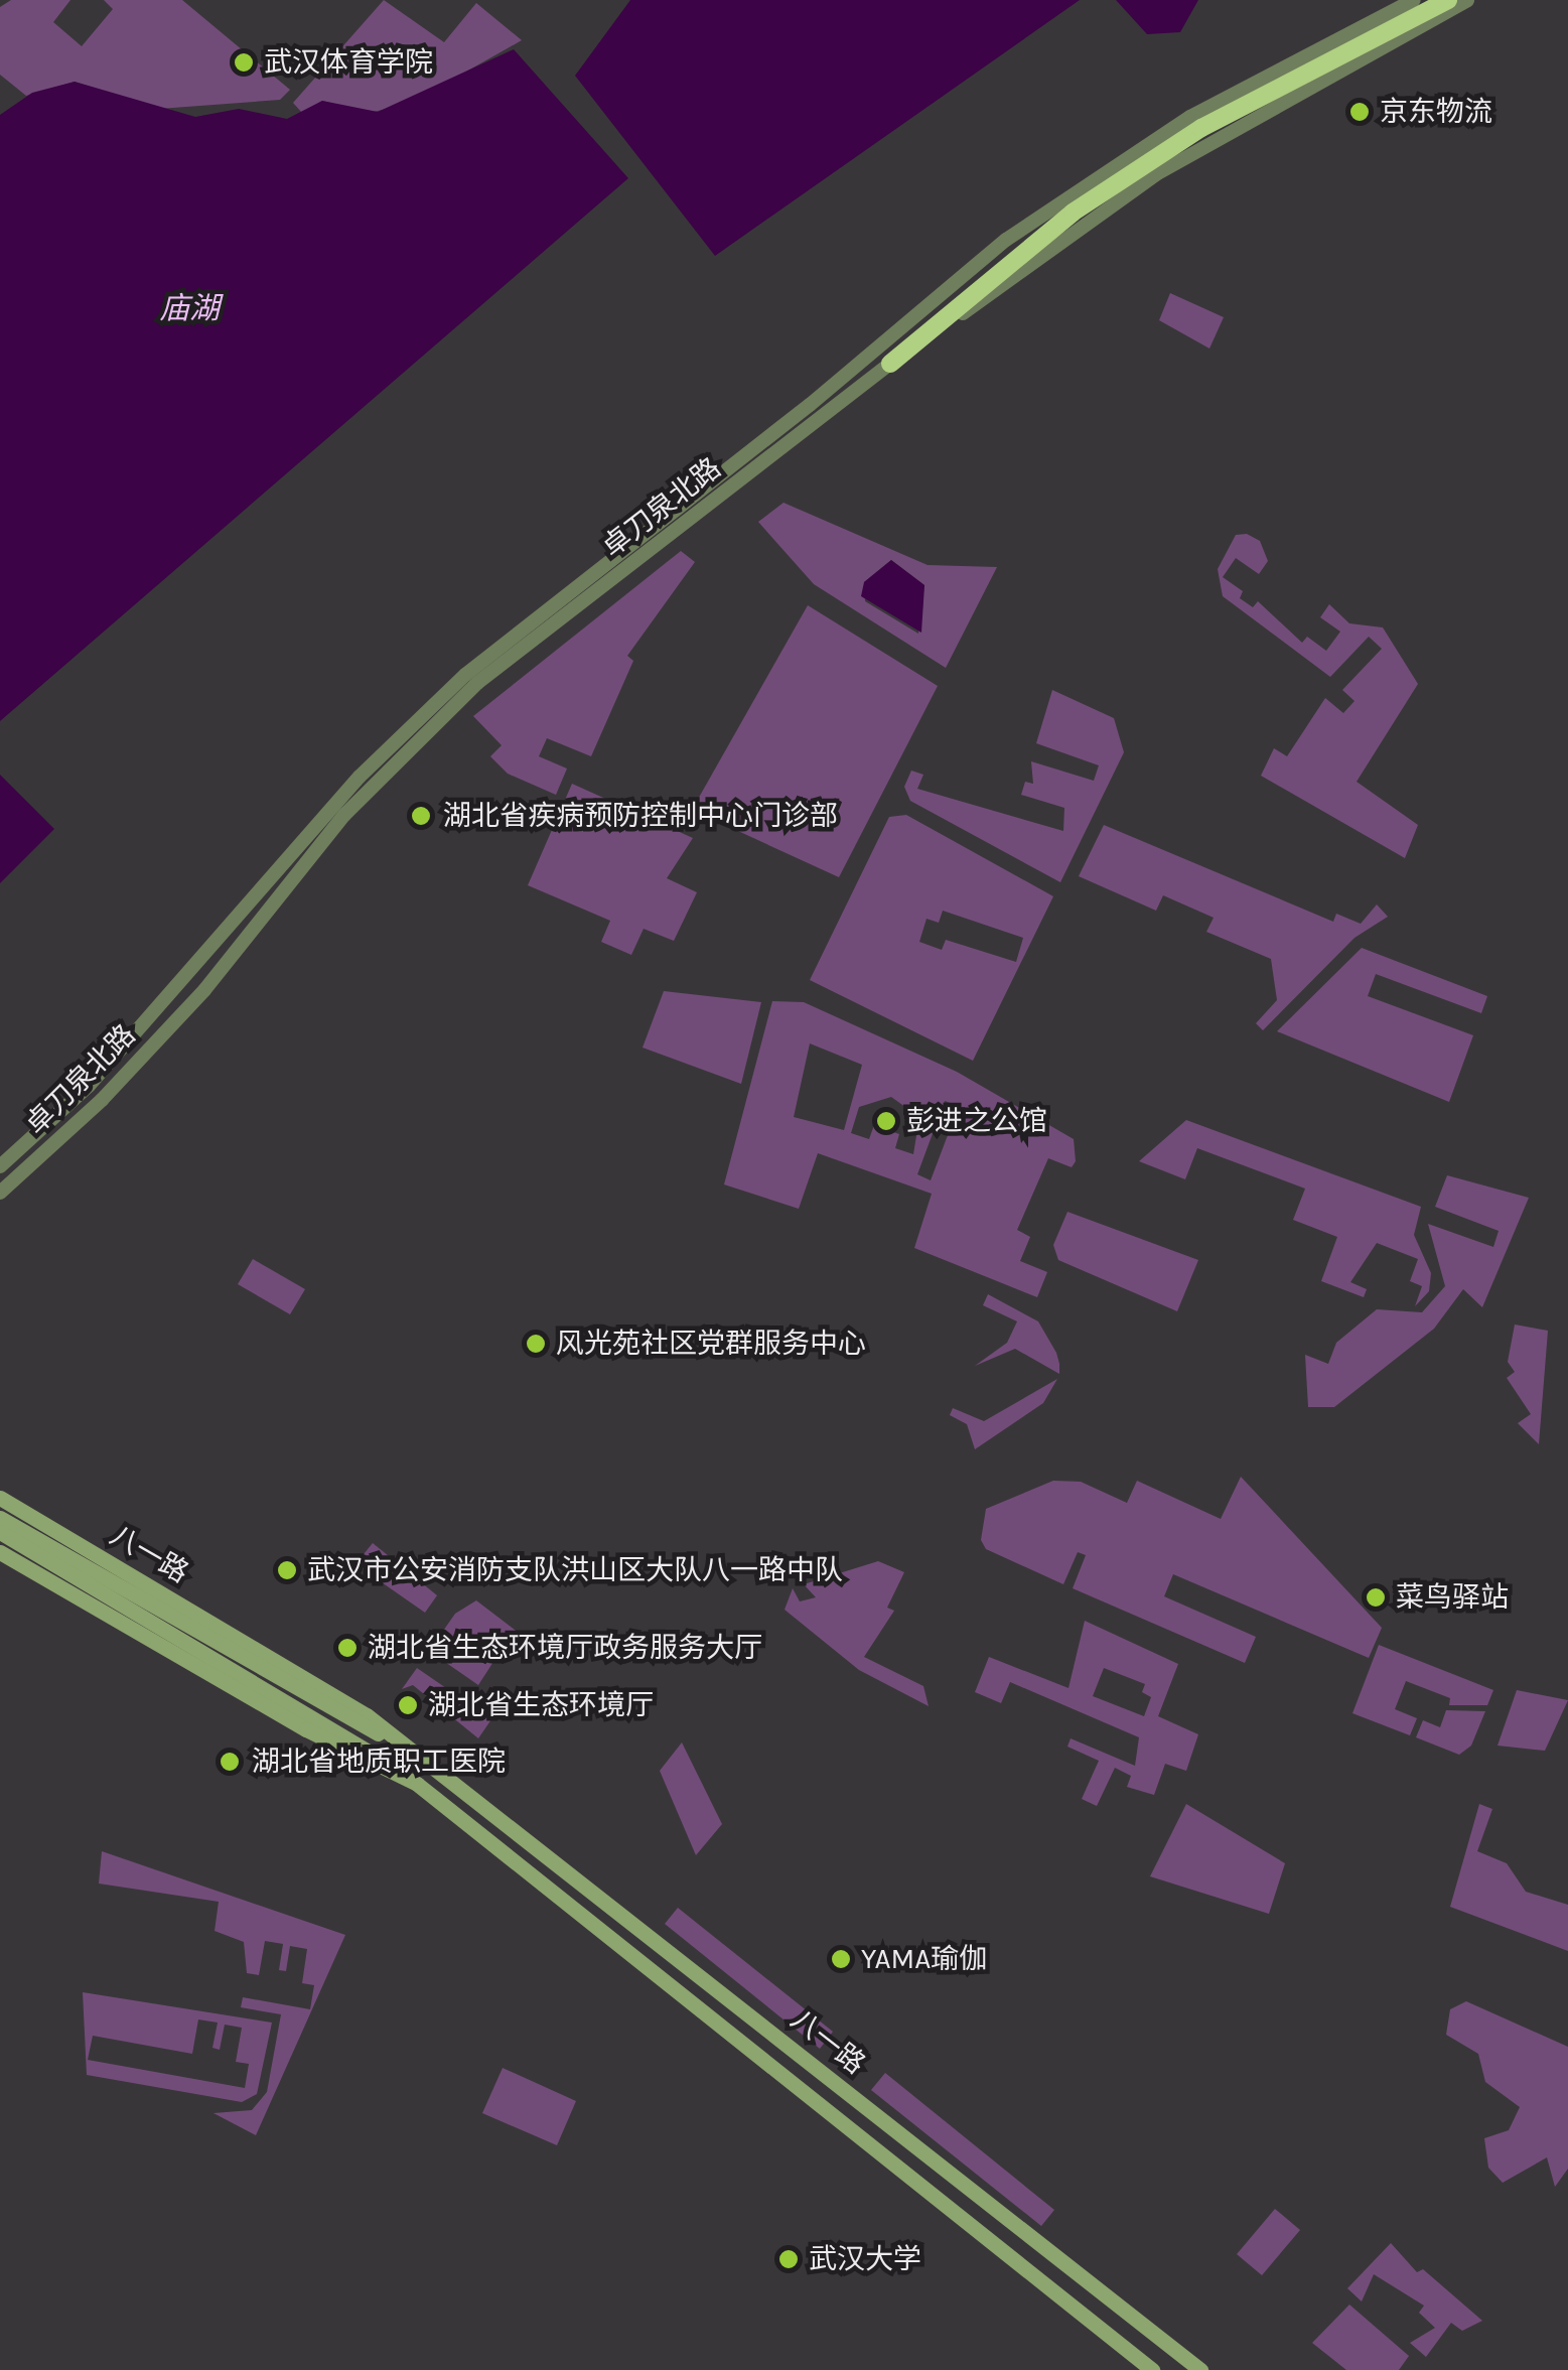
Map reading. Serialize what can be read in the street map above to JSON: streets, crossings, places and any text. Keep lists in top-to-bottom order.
{
  "streets": {
    "main road": ["八一路"],
    "street": ["卓刀泉北路"]
  },
  "water": ["庙湖"],
  "places": [
    "武汉体育学院",
    "京东物流",
    "湖北省疾病预防控制中心门诊部",
    "彭进之公馆",
    "风光苑社区党群服务中心",
    "武汉市公安消防支队洪山区大队八一路中队",
    "菜鸟驿站",
    "湖北省生态环境厅政务服务大厅",
    "湖北省生态环境厅",
    "湖北省地质职工医院",
    "YAMA瑜伽",
    "武汉大学"
  ]
}
